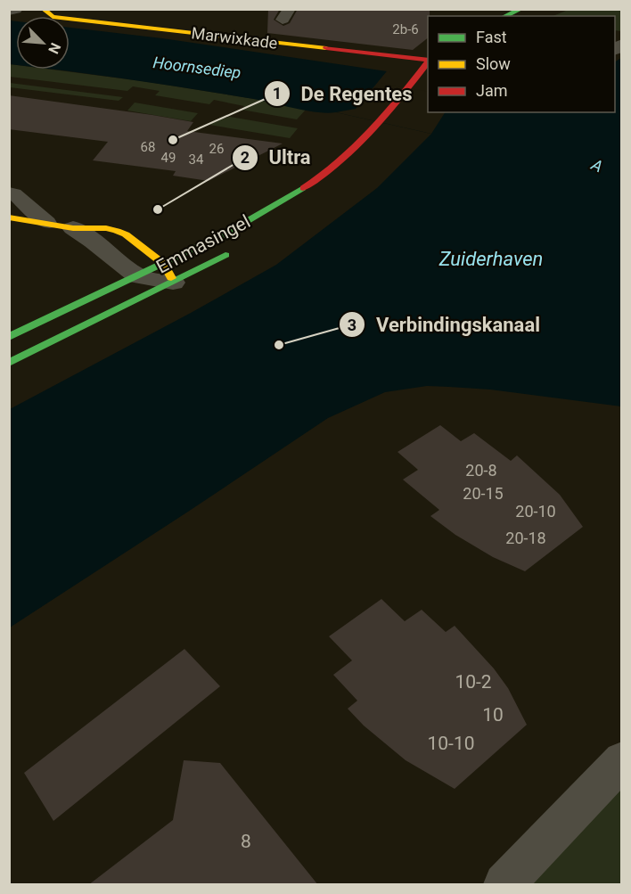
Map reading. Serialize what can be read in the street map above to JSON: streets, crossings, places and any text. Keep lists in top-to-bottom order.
{
  "streets": {
    "main road": ["Marwixkade", "Emmasingel"]
  },
  "water": ["Hoornsediep", "A", "Zuiderhaven"],
  "places": ["De Regentes", "Ultra", "Verbindingskanaal"],
  "house_numbers": [
    "2b-6",
    "68",
    "26",
    "49",
    "34",
    "20-8",
    "20-15",
    "20-10",
    "20-18",
    "10-2",
    "10",
    "10-10",
    "8"
  ],
  "legend": ["Fast", "Slow", "Jam"],
  "north": "bottom right"
}
